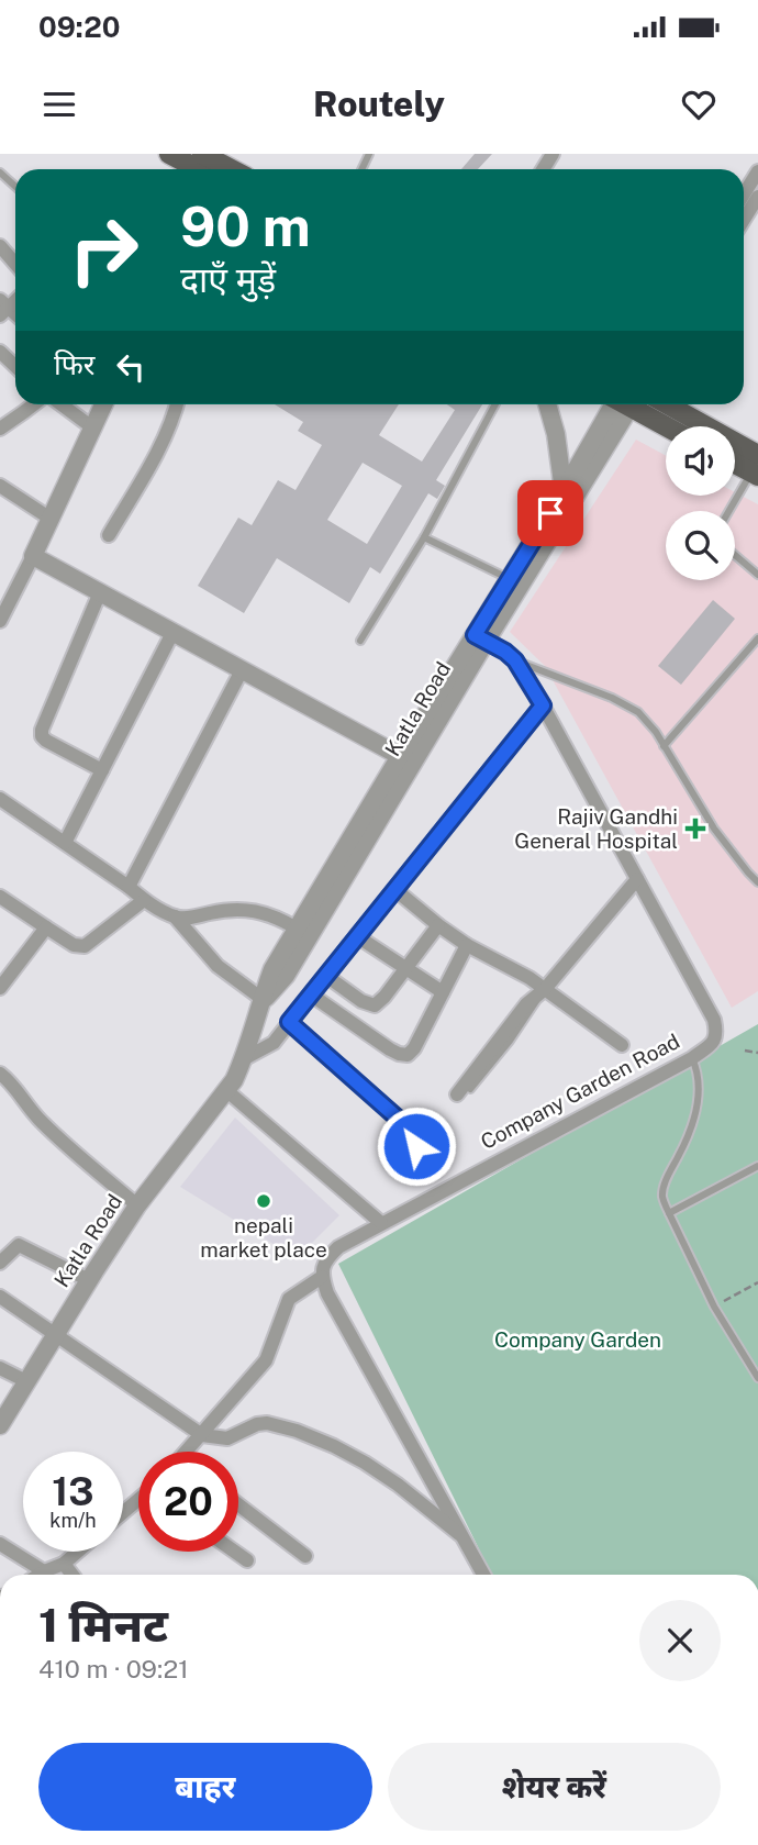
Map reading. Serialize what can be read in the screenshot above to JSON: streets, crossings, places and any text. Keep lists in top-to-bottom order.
{
  "streets": {
    "street": ["Katla Road", "Company Garden Road"]
  },
  "crossings": [
    ["Katla Road", "Company Garden Road"]
  ],
  "parks": ["Company Garden"],
  "places": {
    "health": ["Rajiv Gandhi General Hospital"],
    "other": ["nepali market place"]
  },
  "page": {
    "status": "09:20",
    "header": "Routely",
    "turn": ["90 m", "दाएँ मुड़ें"],
    "then": "फिर",
    "speed": "13 km/h",
    "limit": "20",
    "heading": ["1 मिनट", "410 m · 09:21"],
    "buttons": ["बाहर", "शेयर करें"]
  }
}
